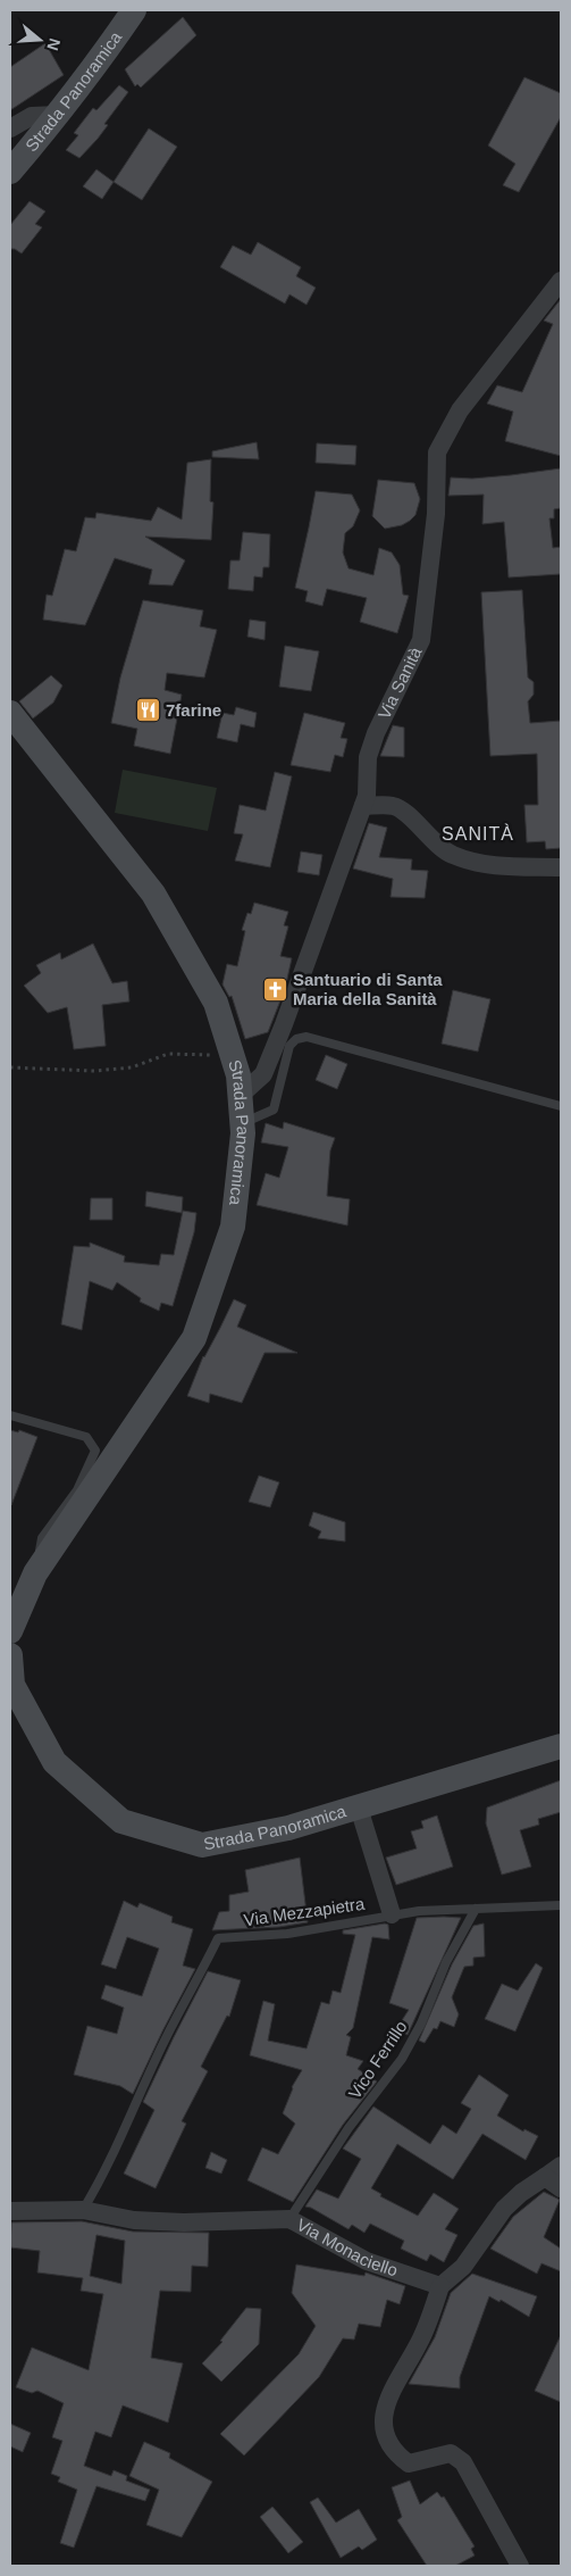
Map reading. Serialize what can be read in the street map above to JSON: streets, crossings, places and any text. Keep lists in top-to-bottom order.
{
  "streets": {
    "main road": ["Strada Panoramica"],
    "street": ["Via Sanità", "Via Monaciello"],
    "lane": ["Via Mezzapietra", "Vico Ferrillo"]
  },
  "crossings": [
    ["Strada Panoramica", "Via Sanità"],
    ["Via Mezzapietra", "Vico Ferrillo"],
    ["Via Mezzapietra", "Via Monaciello"],
    ["Vico Ferrillo", "Via Monaciello"]
  ],
  "districts": ["SANITÀ"],
  "places": {
    "restaurant": ["7farine"],
    "church": ["Santuario di Santa Maria della Sanità"]
  },
  "north": "right"
}
